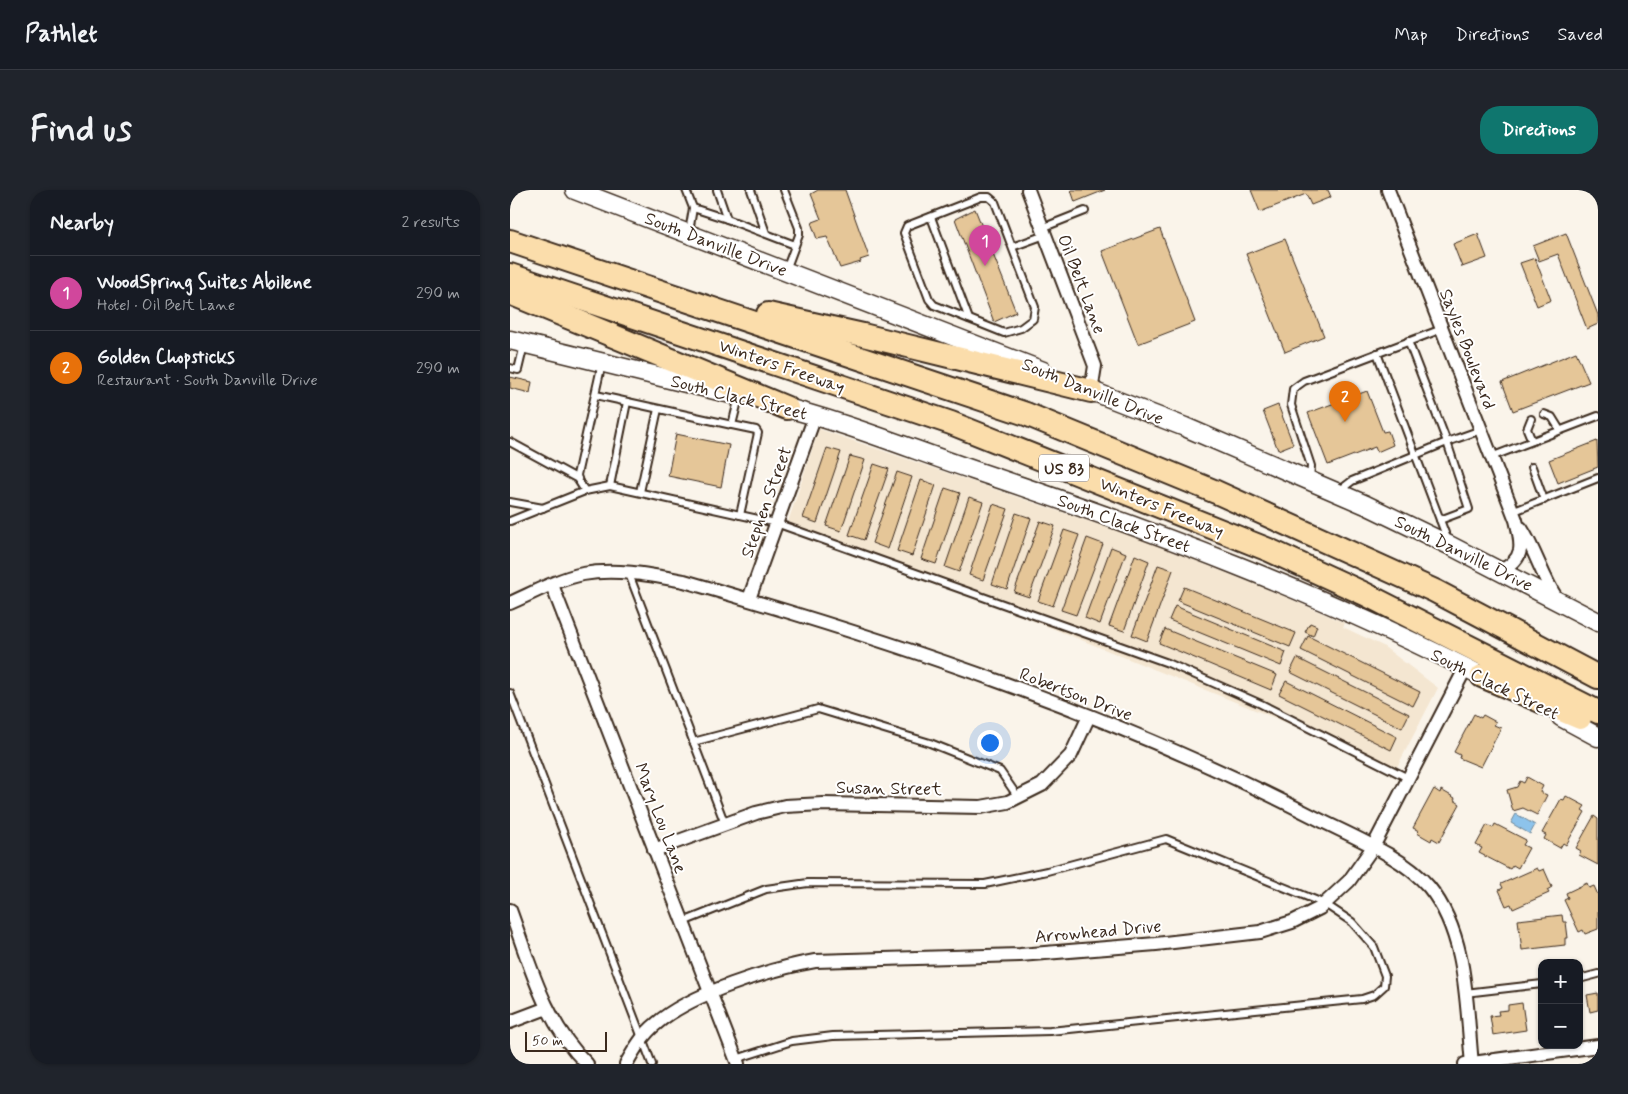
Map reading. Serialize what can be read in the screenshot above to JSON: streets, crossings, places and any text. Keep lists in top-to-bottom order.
{
  "streets": {
    "highway": ["Winters Freeway", "US 83"],
    "main road": ["South Danville Drive", "South Clack Street"],
    "street": [
      "Oil Belt Lane",
      "Sayles Boulevard",
      "Stephen Street",
      "Robertson Drive",
      "Susan Street",
      "Mary Lou Lane",
      "Arrowhead Drive"
    ]
  },
  "crossings": [
    ["South Danville Drive", "Oil Belt Lane"],
    ["South Danville Drive", "Sayles Boulevard"],
    ["South Clack Street", "Stephen Street"],
    ["South Clack Street", "Arrowhead Drive"],
    ["Stephen Street", "Robertson Drive"],
    ["Robertson Drive", "Susan Street"],
    ["Robertson Drive", "Mary Lou Lane"],
    ["Robertson Drive", "Arrowhead Drive"],
    ["Susan Street", "Mary Lou Lane"],
    ["Mary Lou Lane", "Arrowhead Drive"]
  ],
  "scale_bar": "50 m",
  "page": {
    "header": "Pathlet",
    "nav": ["Map", "Directions", "Saved"],
    "buttons": "Directions",
    "title": "Find us",
    "heading": ["Nearby", "2 results"],
    "pins": ["1", "2"],
    "list": [
      {
        "mark": "1",
        "name": "WoodSpring Suites Abilene",
        "note": "Hotel · Oil Belt Lane",
        "value": "290 m"
      },
      {
        "mark": "2",
        "name": "Golden Chopsticks",
        "note": "Restaurant · South Danville Drive",
        "value": "290 m"
      }
    ],
    "map_buttons": ["+", "−"],
    "scale": "50 m"
  }
}
